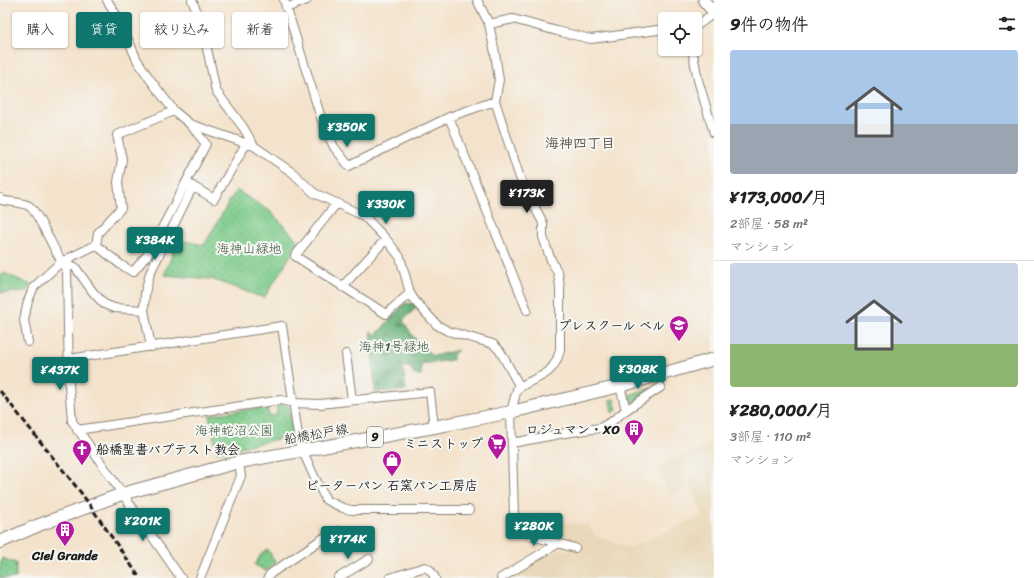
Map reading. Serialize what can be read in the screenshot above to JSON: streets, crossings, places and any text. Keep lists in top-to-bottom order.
{
  "streets": {
    "main road": ["船橋松戸線", "9"]
  },
  "districts": ["海神四丁目"],
  "parks": ["海神山緑地", "海神1号緑地", "海神蛇沼公園"],
  "places": {
    "school or university": ["プレスクール ベル"],
    "building": ["ロジュマン・XO", "Ciel Grande"],
    "supermarket": ["ミニストップ"],
    "church": ["船橋聖書バプテスト教会"],
    "shop": ["ピーターパン 石窯パン工房店"]
  },
  "page": {
    "heading": "9件の物件",
    "chip": [
      "購入",
      "賃貸",
      "絞り込み",
      "新着"
    ],
    "list": [
      {
        "name": "¥173,000/月",
        "note": "2部屋 · 58 m² · マンション"
      },
      {
        "name": "¥280,000/月",
        "note": "3部屋 · 110 m² · マンション"
      }
    ],
    "price": [
      "¥350K",
      "¥173K",
      "¥330K",
      "¥384K",
      "¥308K",
      "¥437K",
      "¥201K",
      "¥280K",
      "¥174K"
    ]
  }
}
